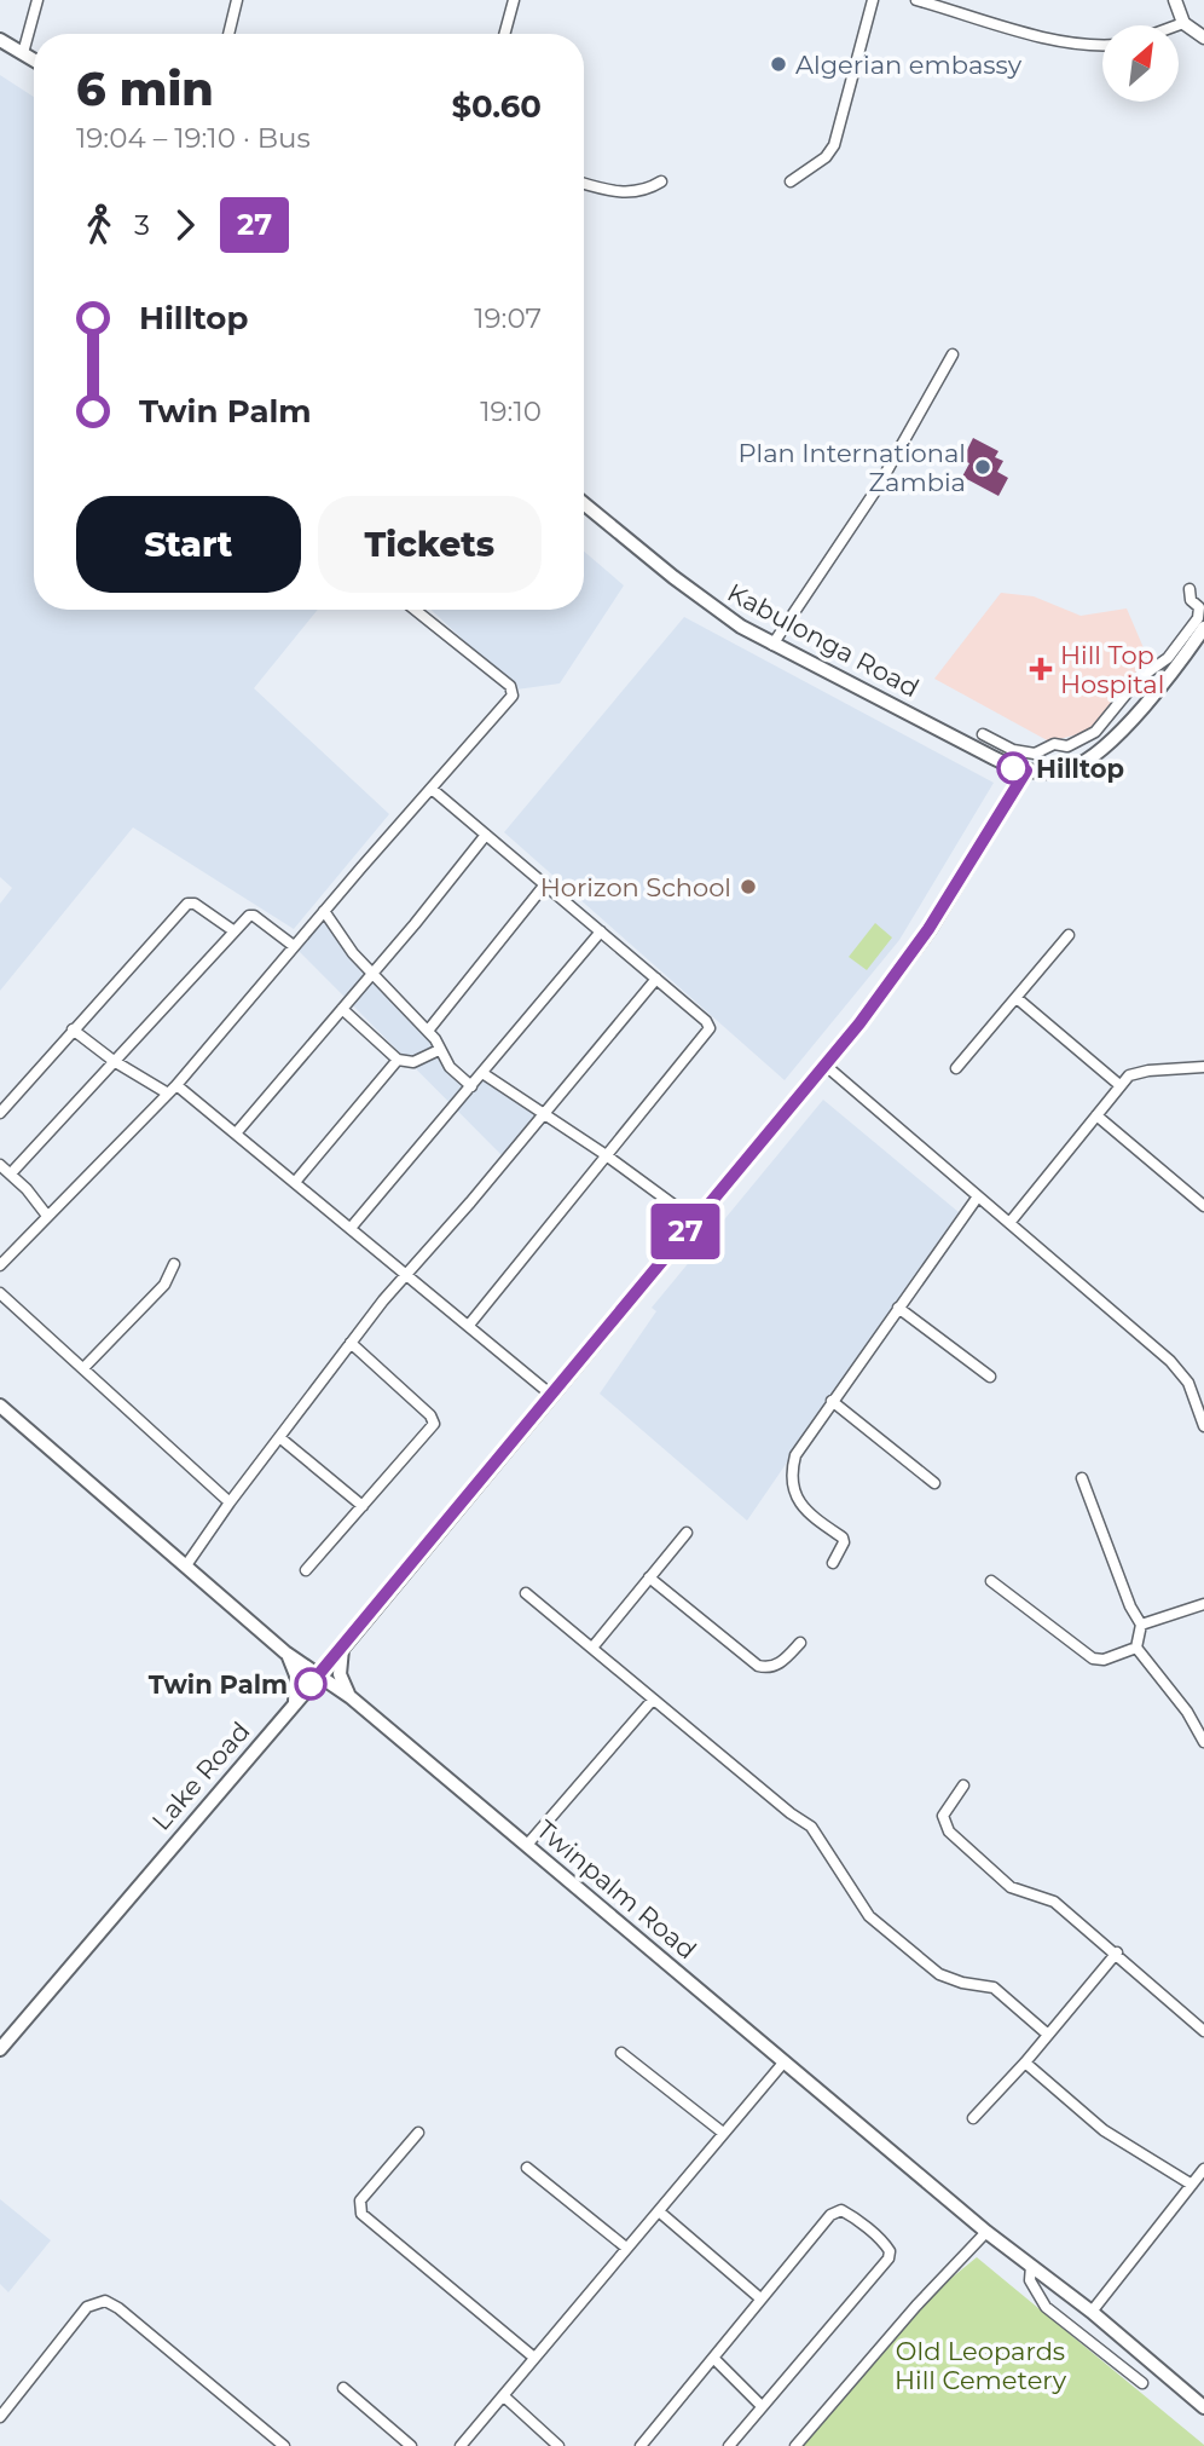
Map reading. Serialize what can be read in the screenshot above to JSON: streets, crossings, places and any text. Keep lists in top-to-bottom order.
{
  "streets": {
    "main road": ["Kabulonga Road", "Lake Road", "Twinpalm Road"]
  },
  "crossings": [
    ["Kabulonga Road", "Lake Road"],
    ["Lake Road", "Twinpalm Road"]
  ],
  "parks": ["Old Leopards Hill Cemetery"],
  "places": {
    "other": [
      "Algerian embassy",
      "Plan International Zambia",
      "Hilltop",
      "Horizon School",
      "Twin Palm"
    ],
    "health": ["Hill Top Hospital"]
  },
  "lines": ["bus line 27"],
  "north": "top right",
  "page": {
    "on_map": "27",
    "heading": ["6 min", "19:04 – 19:10 · Bus", "$0.60"],
    "legs": ["3", "27"],
    "list": [
      {
        "name": "Hilltop",
        "value": "19:07"
      },
      {
        "name": "Twin Palm",
        "value": "19:10"
      }
    ],
    "buttons": ["Start", "Tickets"]
  }
}
